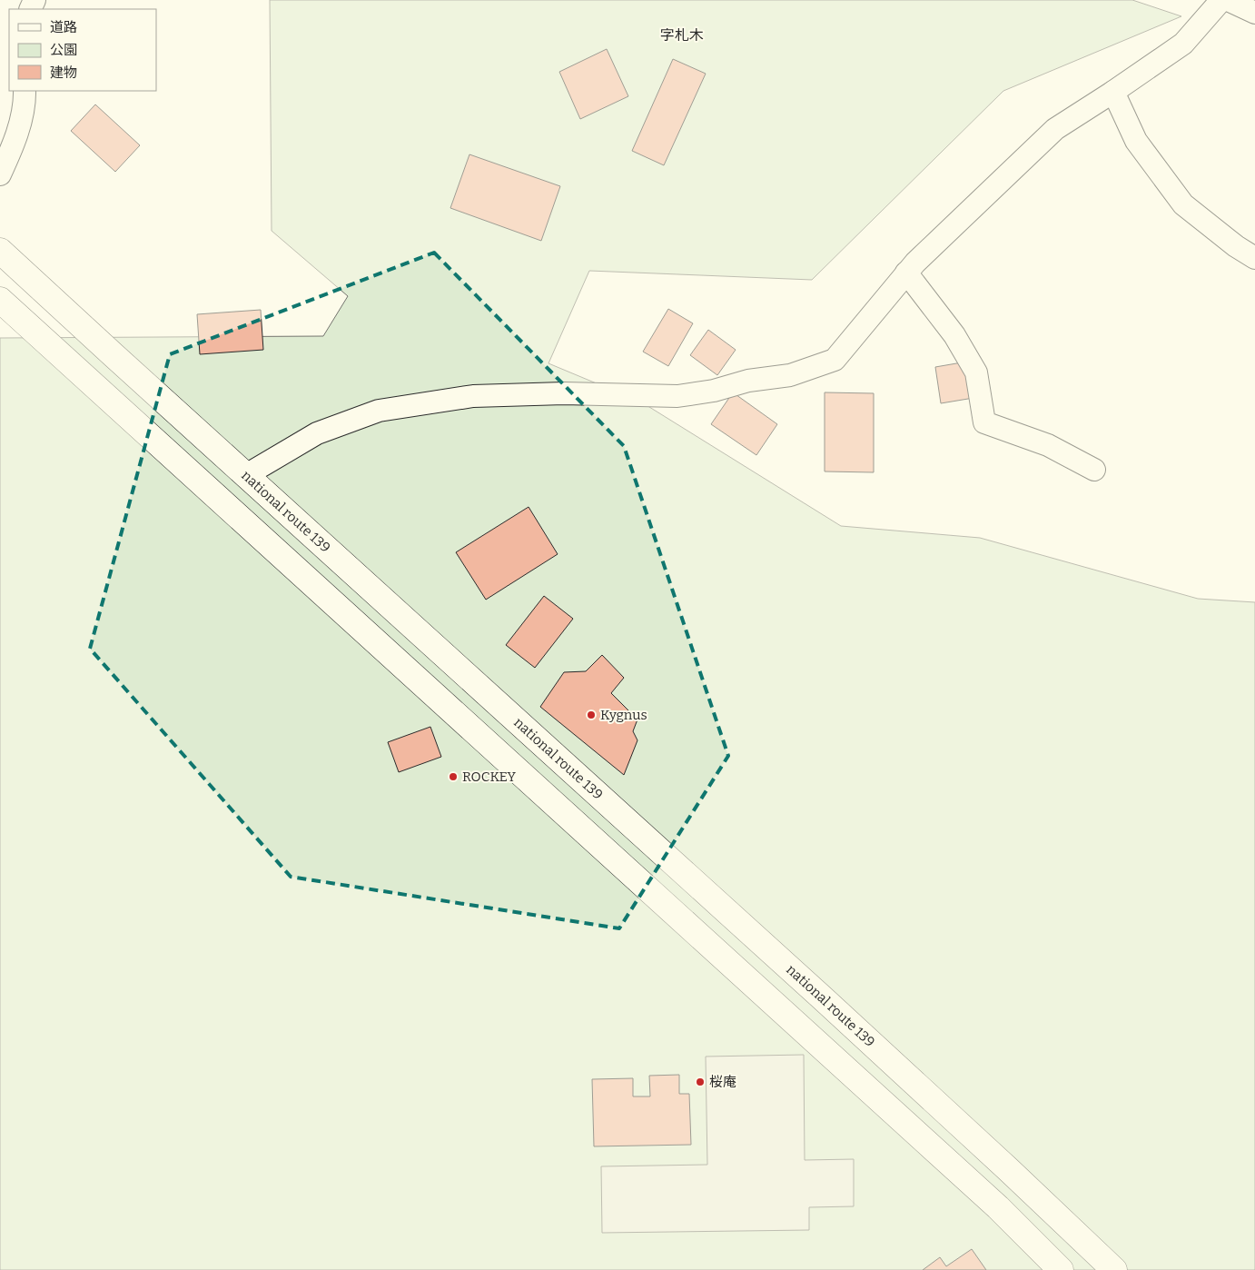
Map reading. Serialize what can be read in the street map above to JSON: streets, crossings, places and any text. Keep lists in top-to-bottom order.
{
  "streets": {
    "highway": ["national route 139"]
  },
  "districts": ["字札木"],
  "places": ["Kygnus", "ROCKEY", "桜庵"],
  "legend": ["道路", "公園", "建物"]
}
